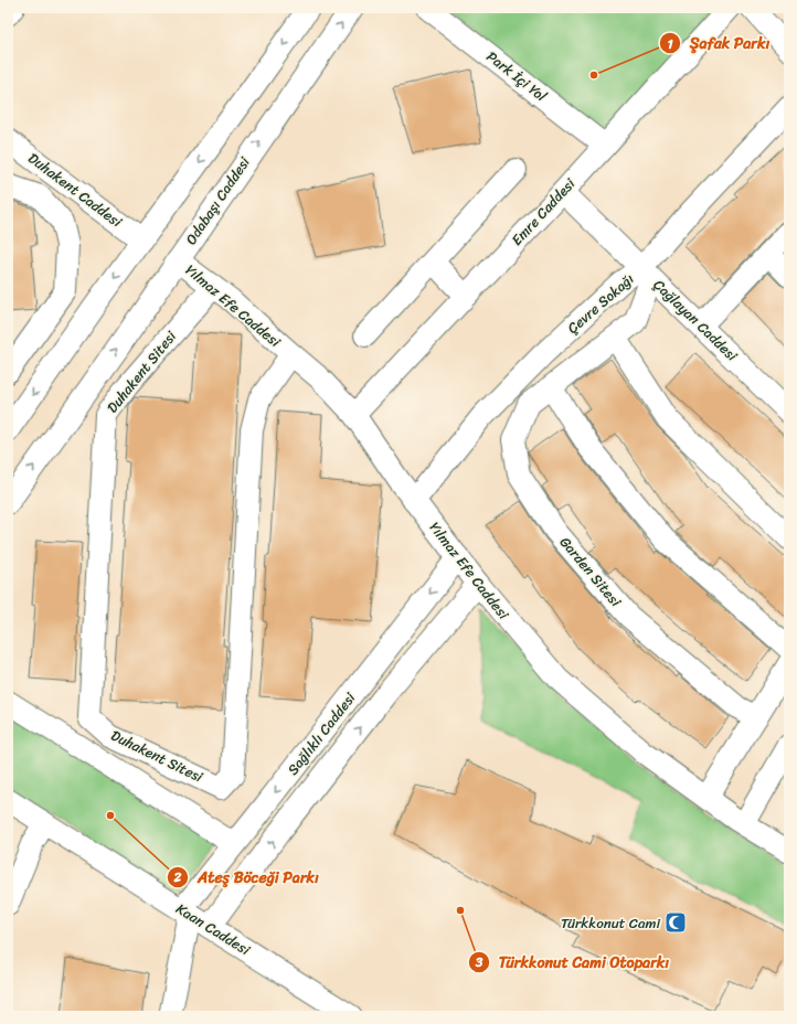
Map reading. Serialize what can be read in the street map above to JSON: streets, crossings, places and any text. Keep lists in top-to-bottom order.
{
  "streets": {
    "street": [
      "Park İçi Yol",
      "Duhakent Caddesi",
      "Odabaşı Caddesi",
      "Emre Caddesi",
      "Çevre Sokağı",
      "Yılmaz Efe Caddesi",
      "Çağlayan Caddesi",
      "Duhakent Sitesi",
      "Garden Sitesi",
      "Sağlıklı Caddesi",
      "Kaan Caddesi"
    ]
  },
  "crossings": [
    ["Park İçi Yol", "Emre Caddesi"],
    ["Odabaşı Caddesi", "Yılmaz Efe Caddesi"],
    ["Emre Caddesi", "Yılmaz Efe Caddesi"],
    ["Emre Caddesi", "Çağlayan Caddesi"],
    ["Çevre Sokağı", "Yılmaz Efe Caddesi"],
    ["Çevre Sokağı", "Çağlayan Caddesi"],
    ["Çevre Sokağı", "Garden Sitesi"],
    ["Yılmaz Efe Caddesi", "Duhakent Sitesi"],
    ["Yılmaz Efe Caddesi", "Sağlıklı Caddesi"],
    ["Çağlayan Caddesi", "Garden Sitesi"],
    ["Sağlıklı Caddesi", "Kaan Caddesi"]
  ],
  "places": {
    "other": ["Şafak Parkı", "Ateş Böceği Parkı", "Türkkonut Cami Otoparkı"],
    "mosque": ["Türkkonut Cami"]
  }
}
